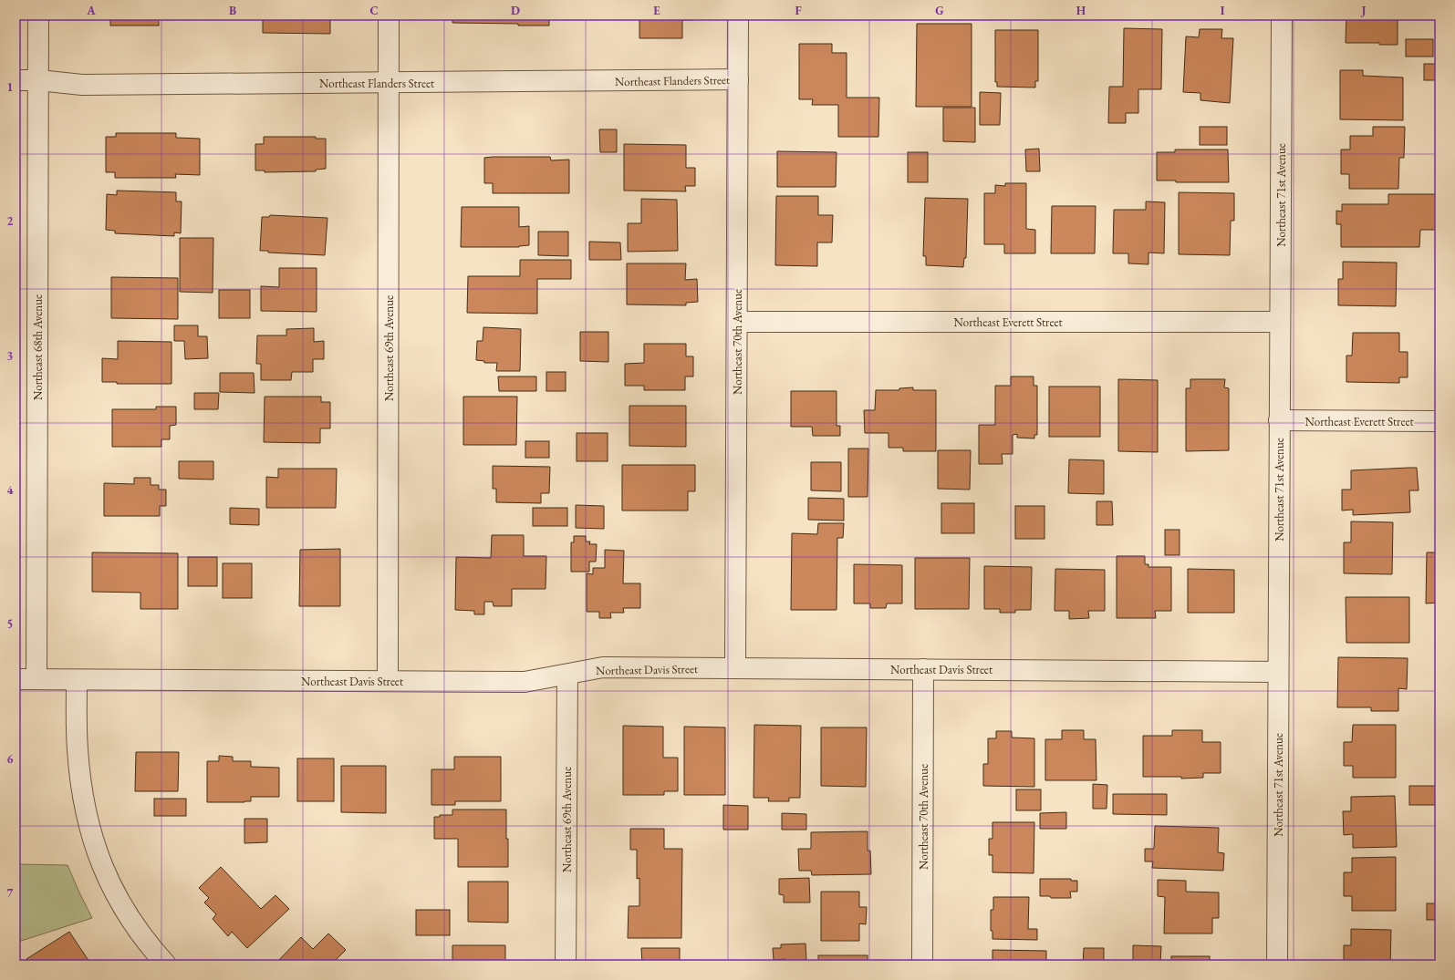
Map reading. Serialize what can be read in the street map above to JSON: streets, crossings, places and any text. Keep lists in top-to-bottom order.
{
  "streets": {
    "street": [
      "Northeast Flanders Street",
      "Northeast 71st Avenue",
      "Northeast Everett Street",
      "Northeast 70th Avenue",
      "Northeast 68th Avenue",
      "Northeast 69th Avenue",
      "Northeast Davis Street"
    ]
  },
  "crossings": [
    ["Northeast Flanders Street", "Northeast 70th Avenue"],
    ["Northeast Flanders Street", "Northeast 68th Avenue"],
    ["Northeast Flanders Street", "Northeast 69th Avenue"],
    ["Northeast 71st Avenue", "Northeast Everett Street"],
    ["Northeast 71st Avenue", "Northeast Davis Street"],
    ["Northeast Everett Street", "Northeast 70th Avenue"],
    ["Northeast 70th Avenue", "Northeast Davis Street"],
    ["Northeast 68th Avenue", "Northeast Davis Street"],
    ["Northeast 69th Avenue", "Northeast Davis Street"]
  ],
  "grid": {
    "columns": [
      "A",
      "B",
      "C",
      "D",
      "E",
      "F",
      "G",
      "H",
      "I",
      "J"
    ],
    "rows": [
      "1",
      "2",
      "3",
      "4",
      "5",
      "6",
      "7"
    ]
  }
}
